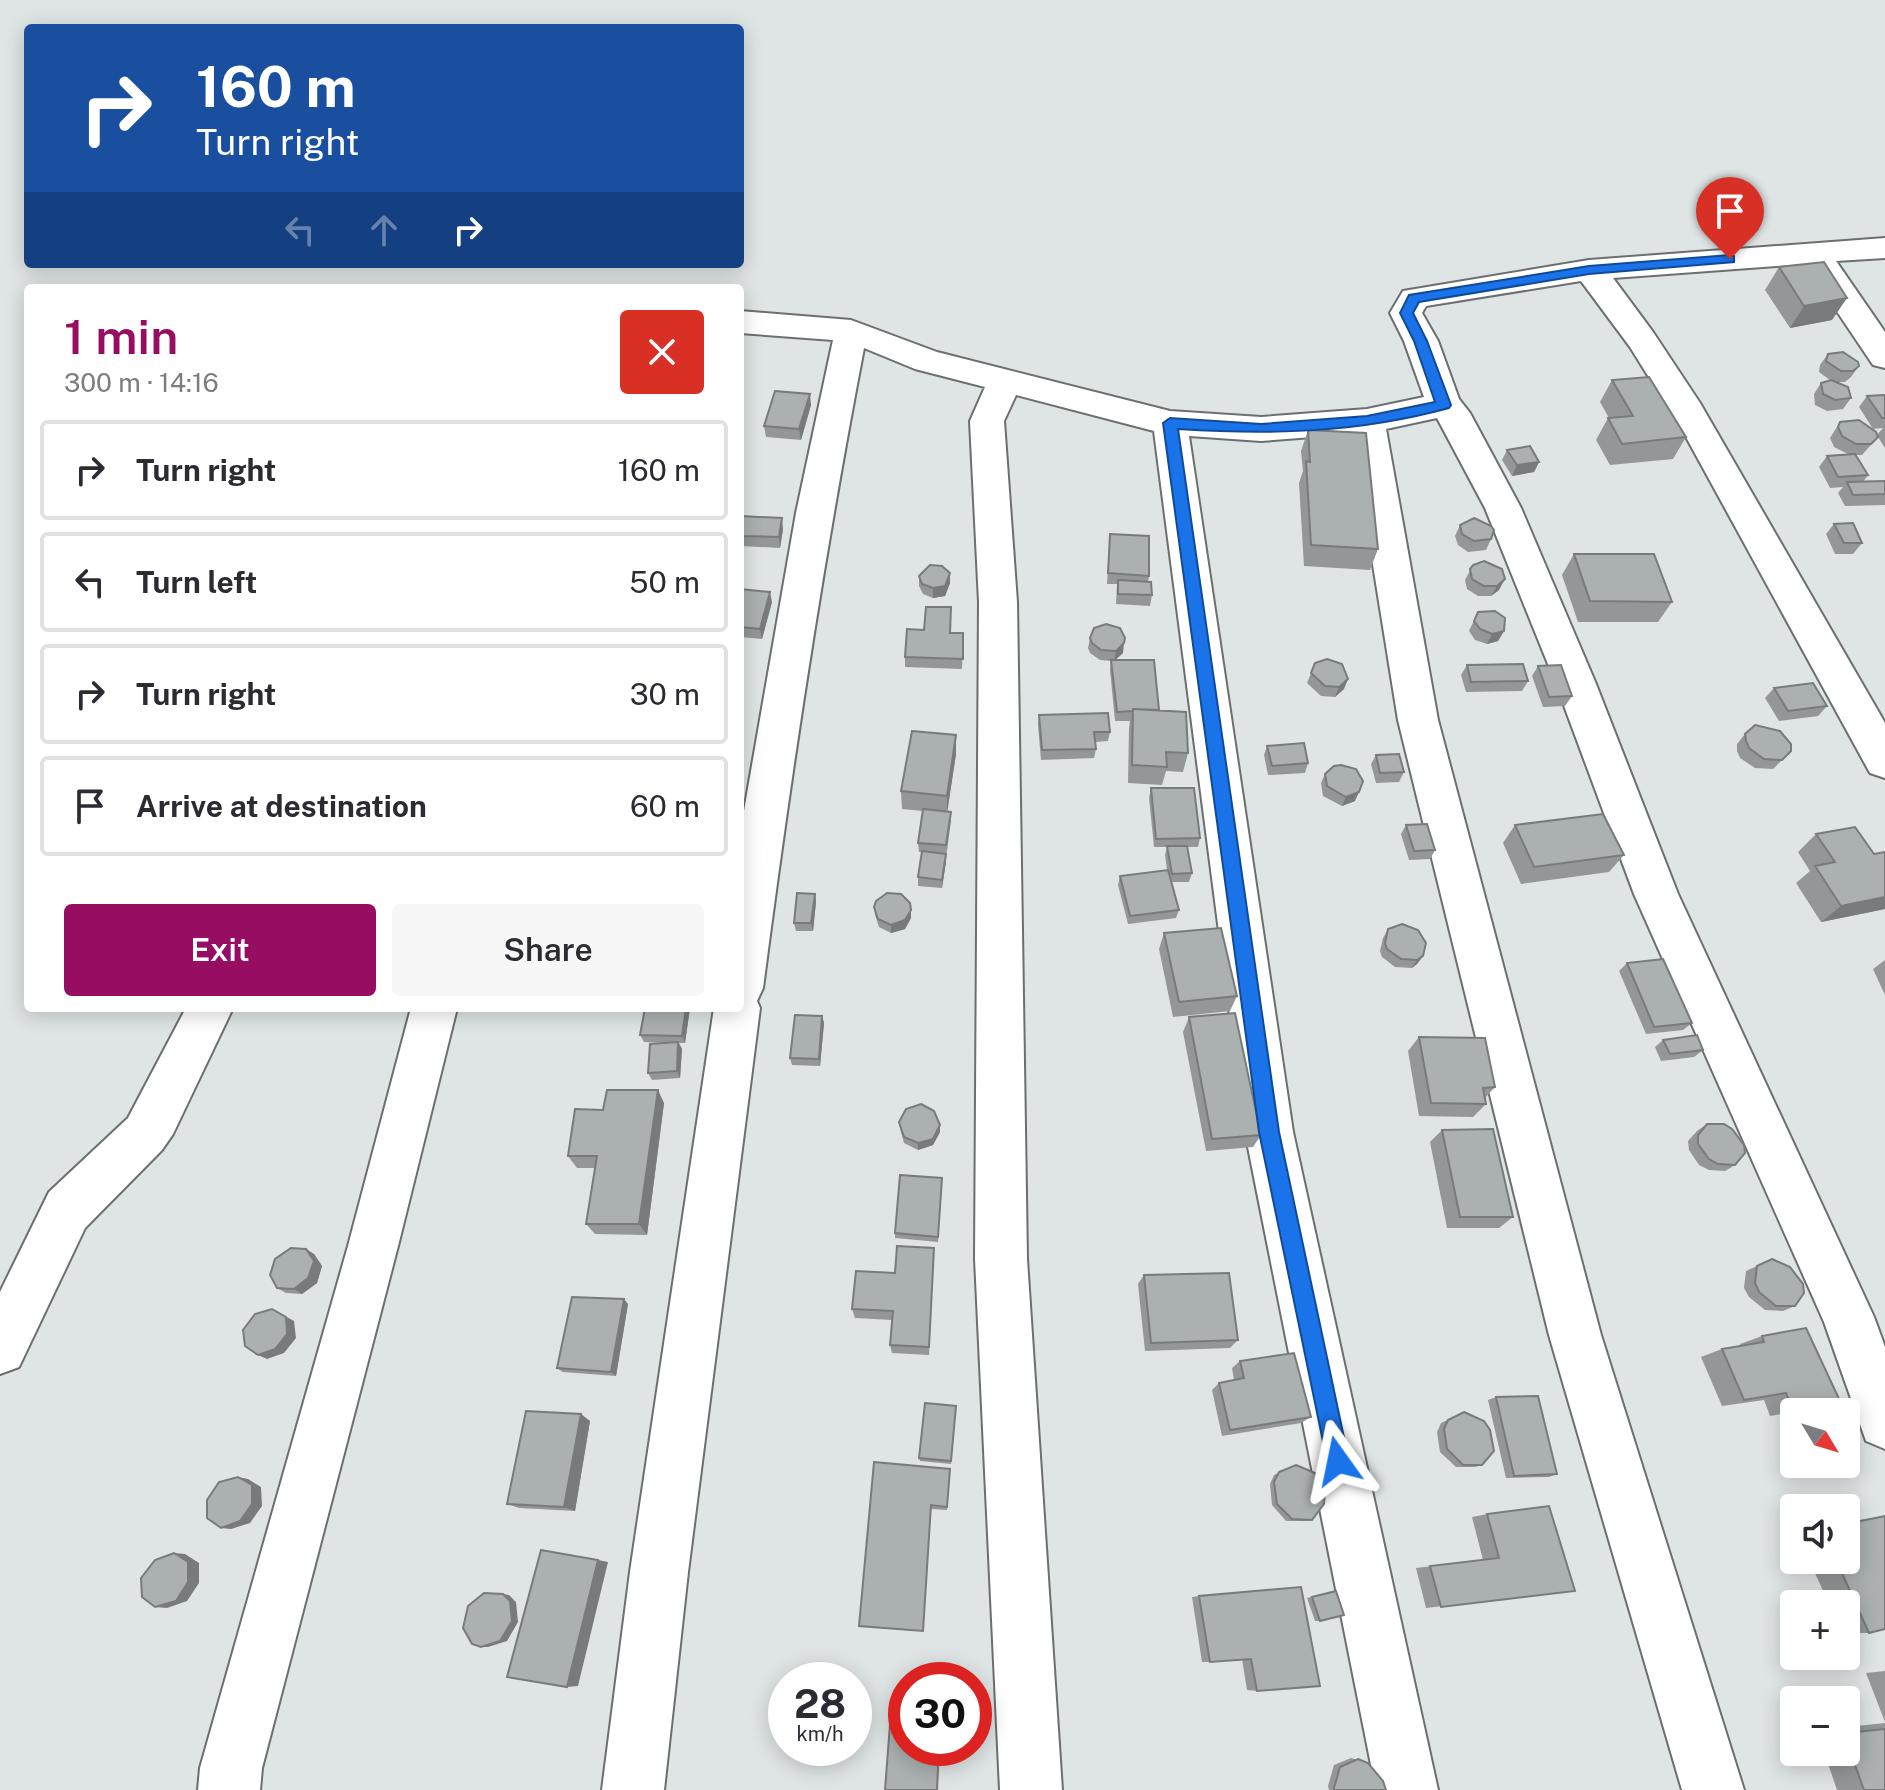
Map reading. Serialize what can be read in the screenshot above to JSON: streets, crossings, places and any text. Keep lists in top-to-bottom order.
{
  "north": "bottom right",
  "page": {
    "turn": ["160 m", "Turn right"],
    "heading": ["1 min", "300 m · 14:16"],
    "list": [
      {
        "name": "Turn right",
        "value": "160 m"
      },
      {
        "name": "Turn left",
        "value": "50 m"
      },
      {
        "name": "Turn right",
        "value": "30 m"
      },
      {
        "name": "Arrive at destination",
        "value": "60 m"
      }
    ],
    "buttons": ["Exit", "Share"],
    "map_buttons": ["+", "−"],
    "speed": "28 km/h",
    "limit": "30"
  }
}
